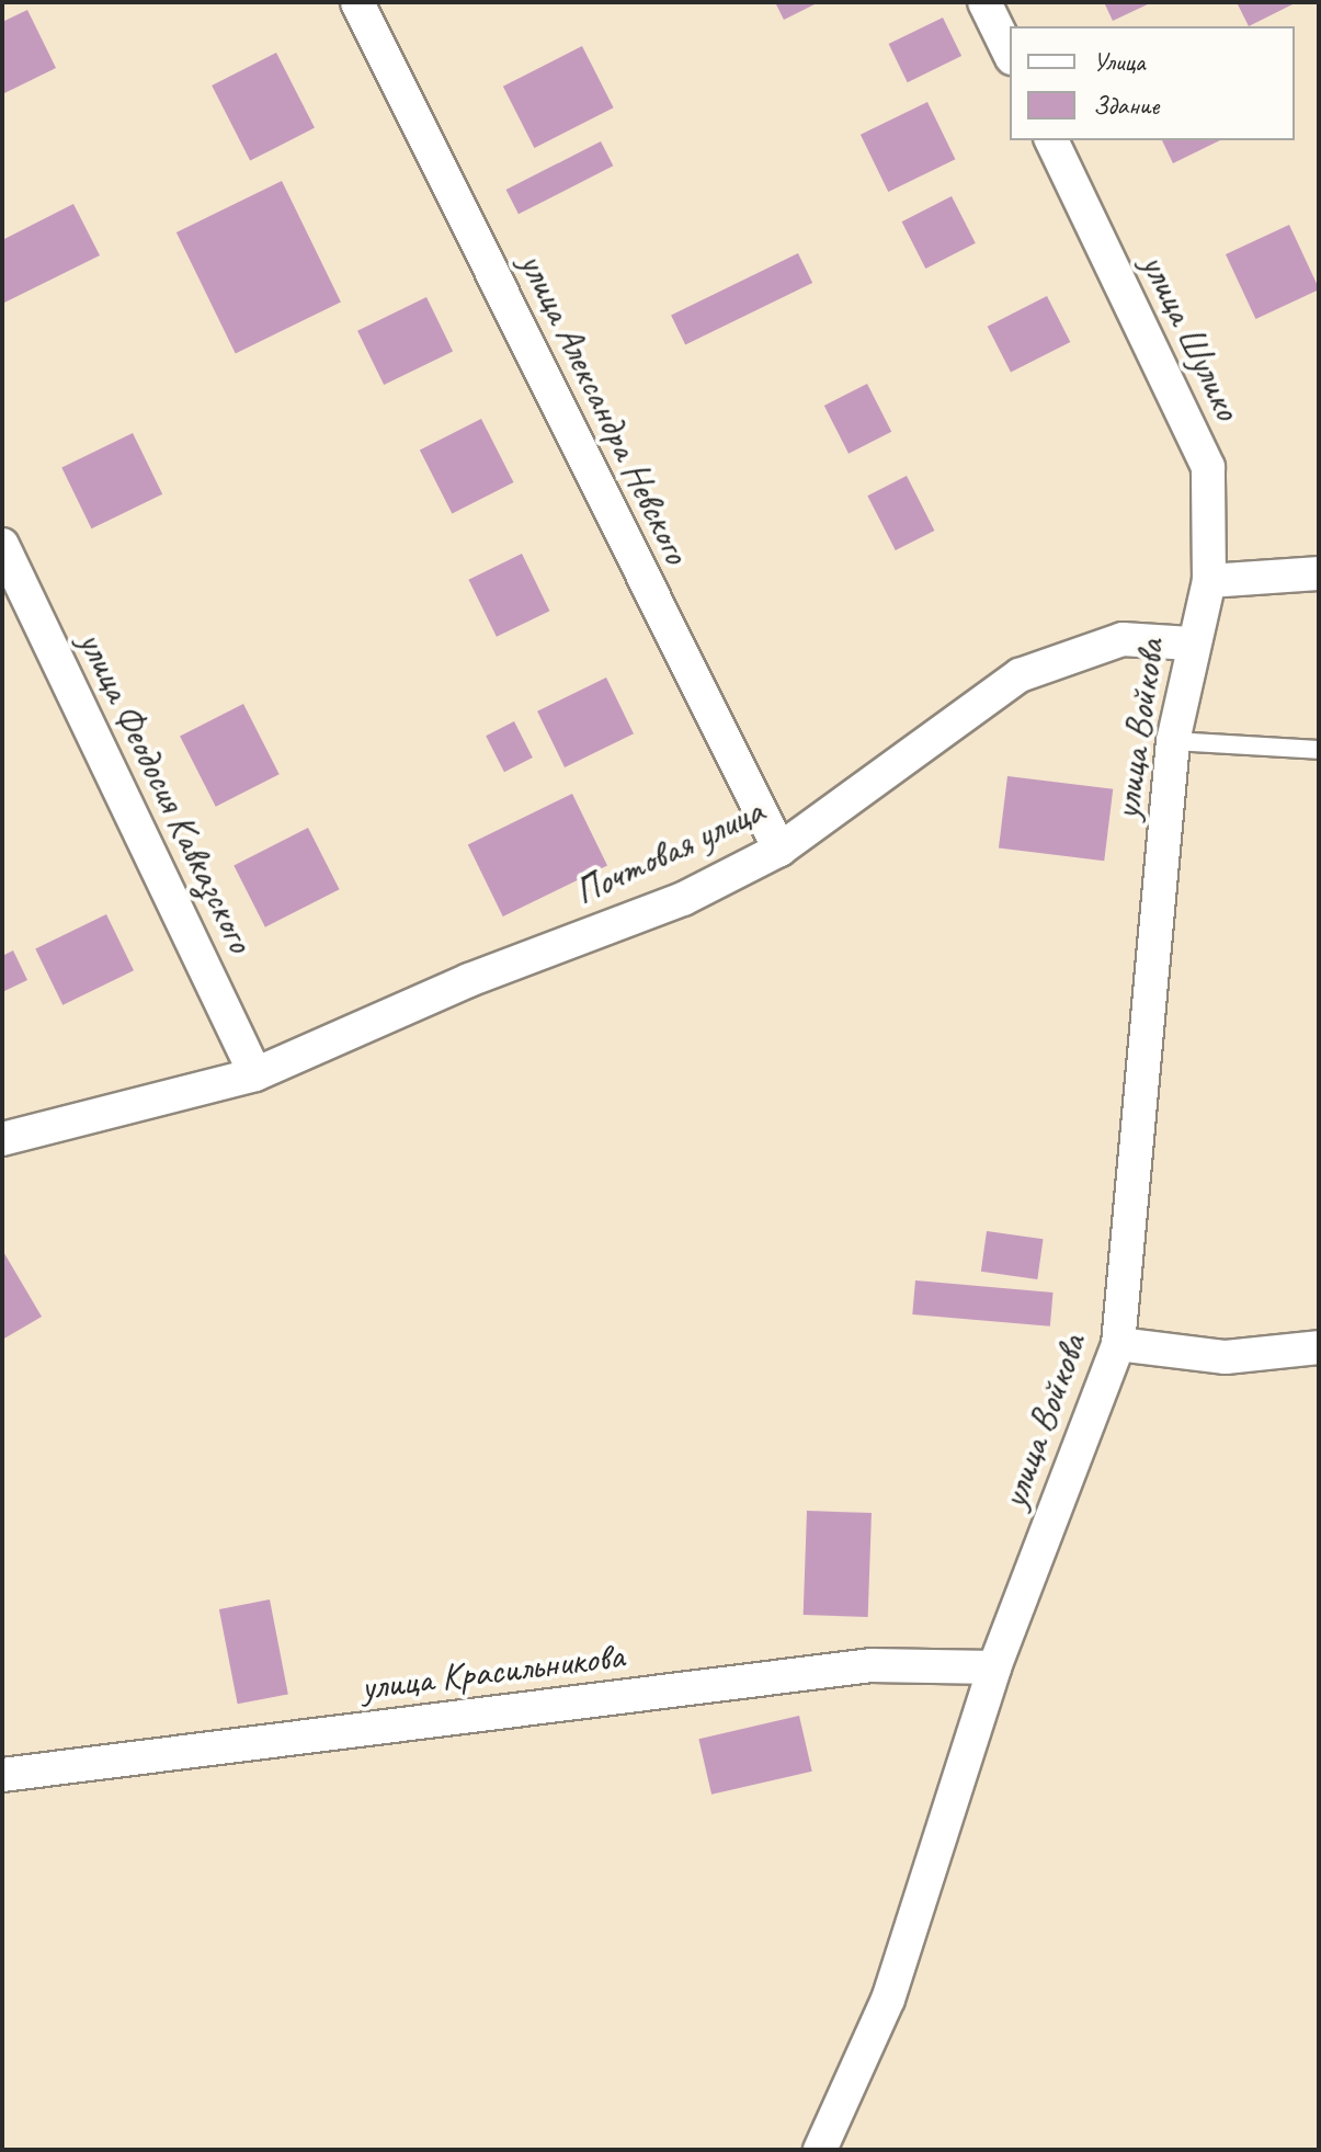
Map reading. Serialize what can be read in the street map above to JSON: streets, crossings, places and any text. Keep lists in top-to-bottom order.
{
  "streets": {
    "street": [
      "улица Шулико",
      "улица Александра Невского",
      "улица Войкова",
      "улица Феодосия Кавказского",
      "Почтовая улица",
      "улица Красильникова"
    ]
  },
  "crossings": [
    ["улица Шулико", "улица Войкова"],
    ["улица Александра Невского", "Почтовая улица"],
    ["улица Войкова", "Почтовая улица"],
    ["улица Войкова", "улица Красильникова"],
    ["улица Феодосия Кавказского", "Почтовая улица"]
  ],
  "legend": ["Улица", "Здание"]
}
